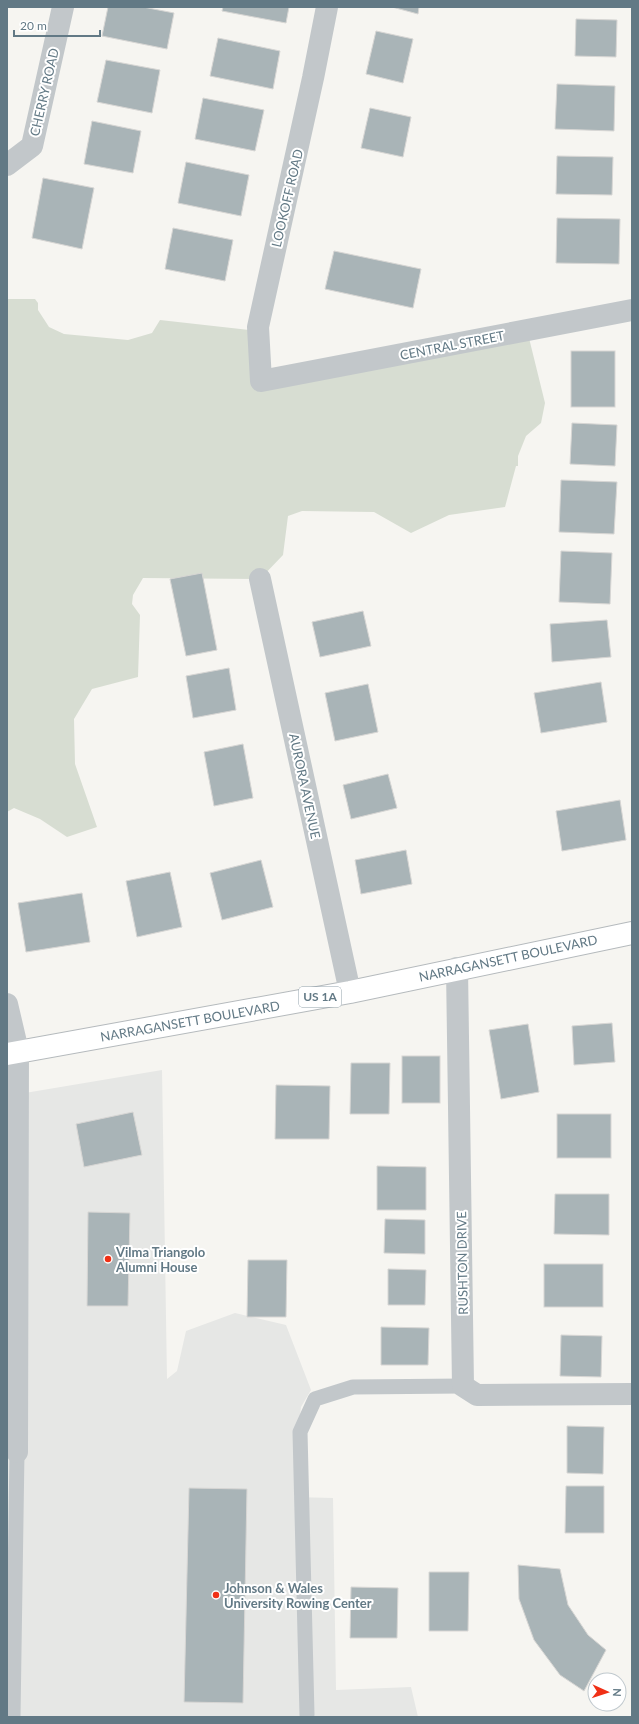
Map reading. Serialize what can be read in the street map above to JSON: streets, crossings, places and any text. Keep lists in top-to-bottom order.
{
  "streets": {
    "main road": ["NARRAGANSETT BOULEVARD", "US 1A"],
    "street": [
      "CHERRY ROAD",
      "LOOKOFF ROAD",
      "CENTRAL STREET",
      "AURORA AVENUE",
      "RUSHTON DRIVE"
    ]
  },
  "crossings": [
    ["LOOKOFF ROAD", "CENTRAL STREET"],
    ["AURORA AVENUE", "NARRAGANSETT BOULEVARD"],
    ["NARRAGANSETT BOULEVARD", "RUSHTON DRIVE"]
  ],
  "places": ["Vilma Triangolo Alumni House", "Johnson & Wales University Rowing Center"],
  "scale_bar": "20 m",
  "north": "right"
}
